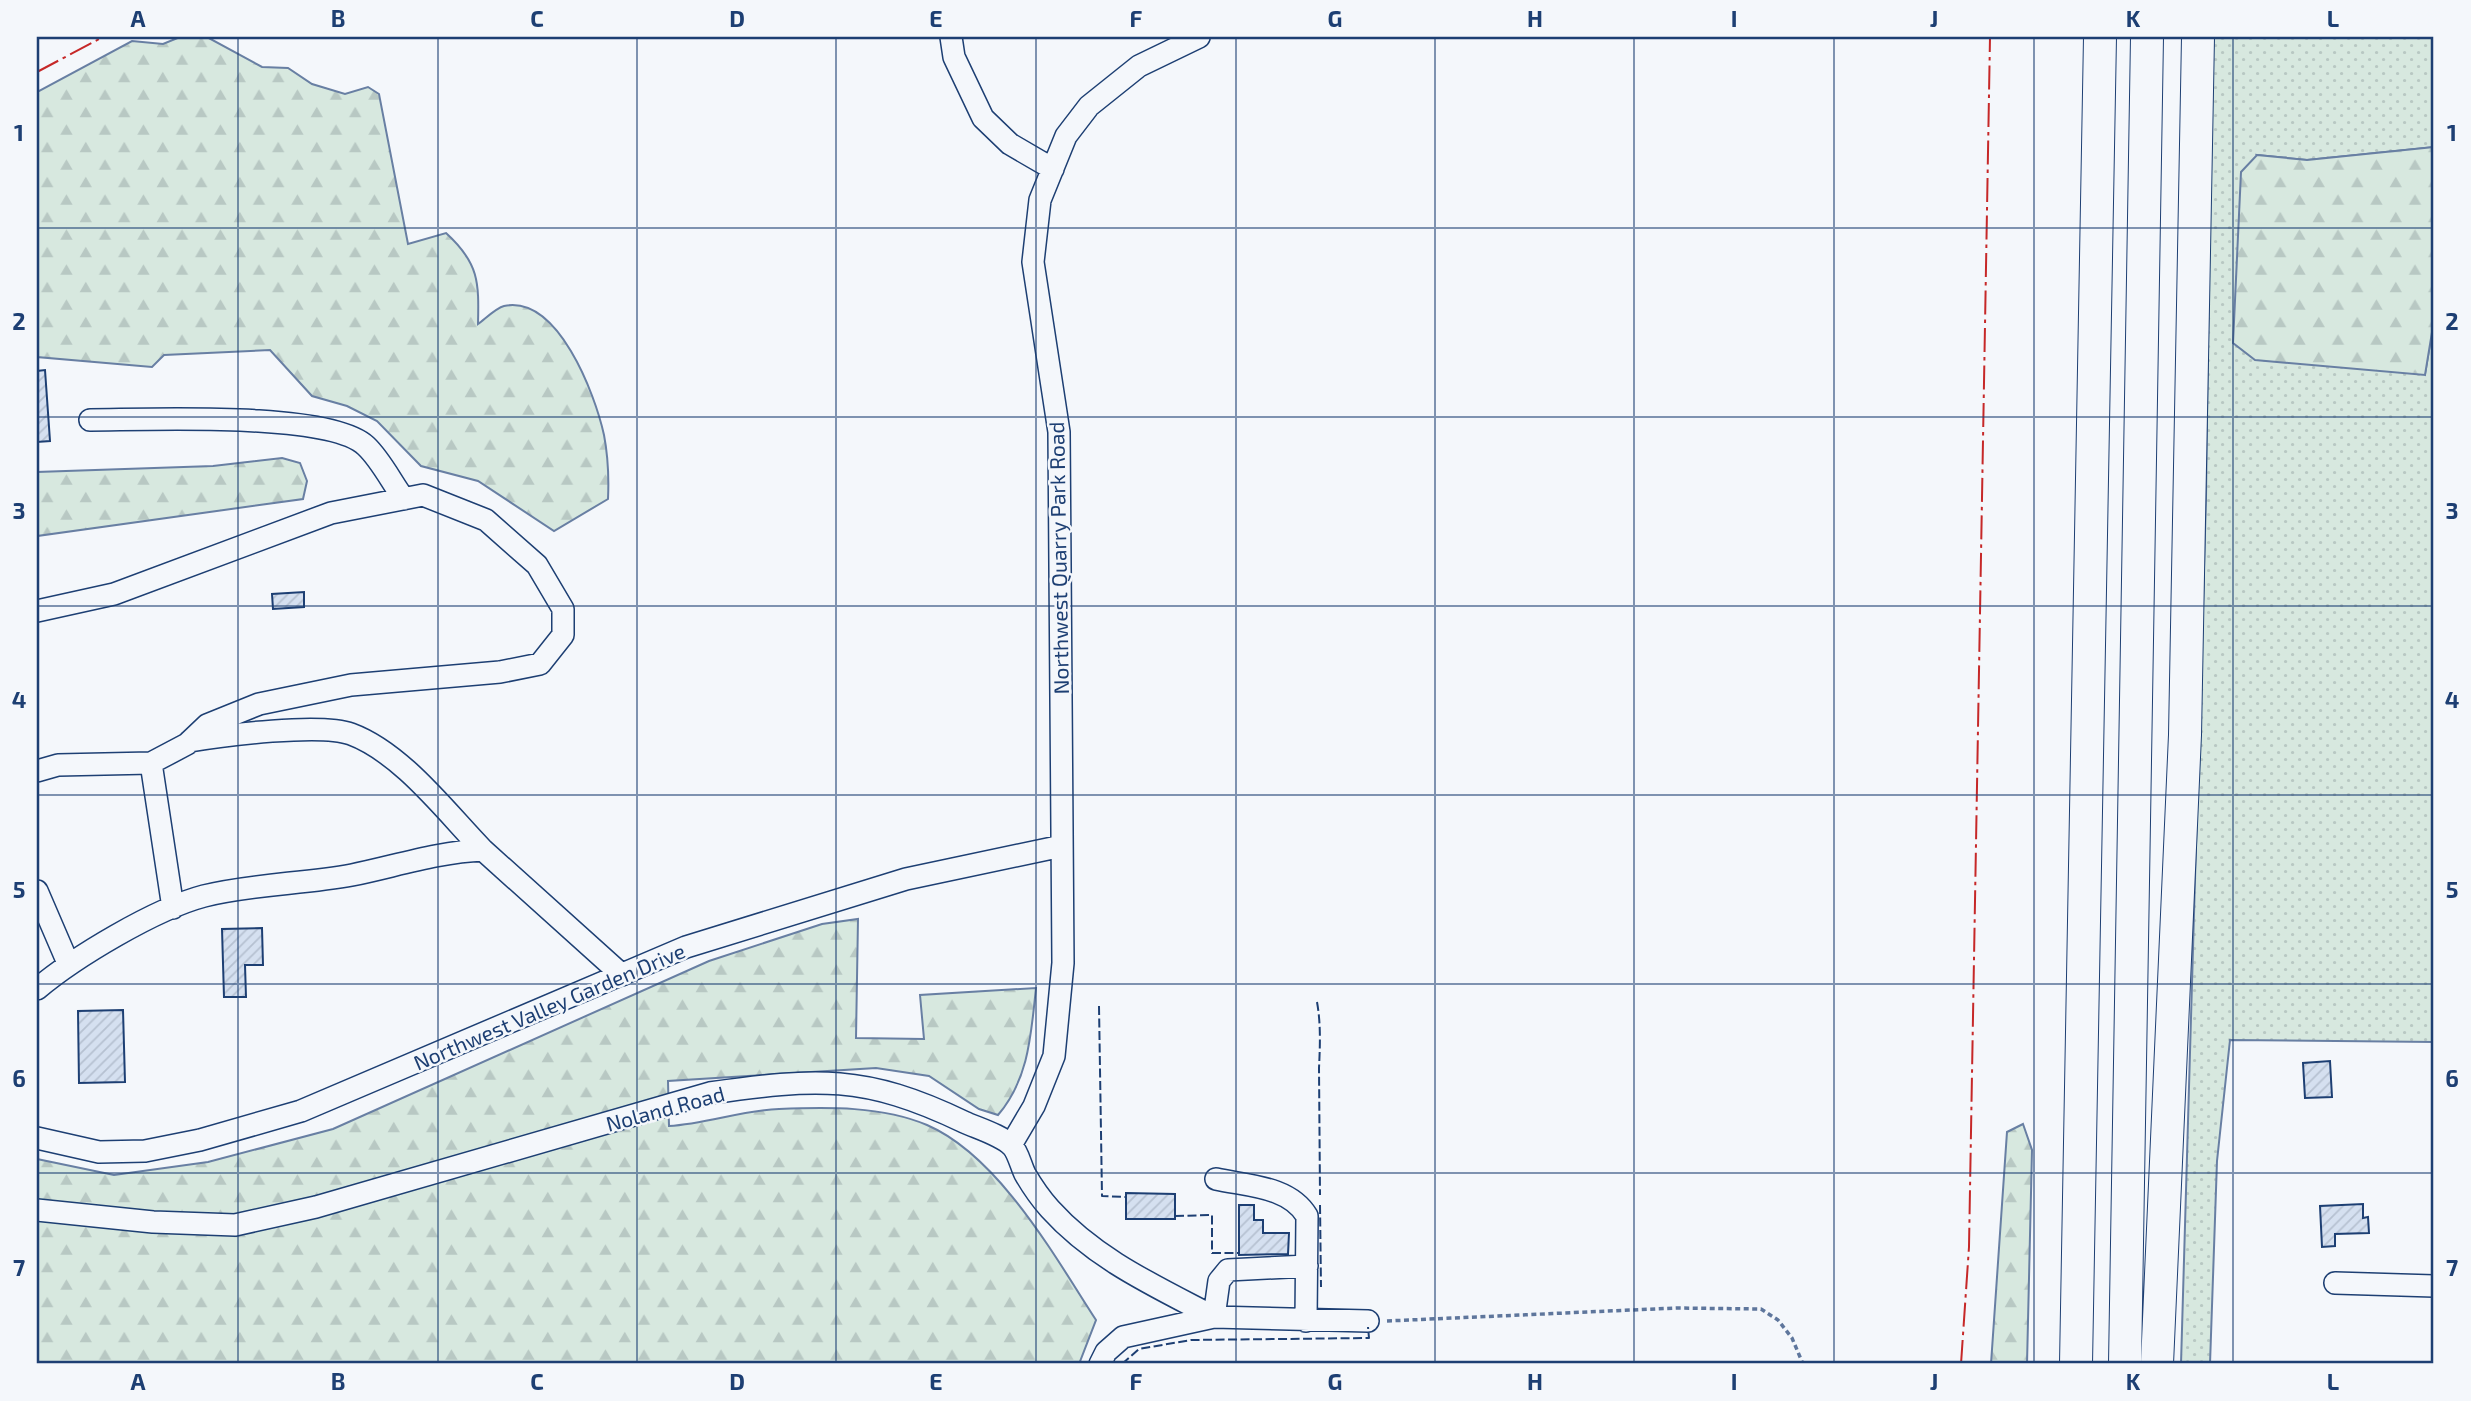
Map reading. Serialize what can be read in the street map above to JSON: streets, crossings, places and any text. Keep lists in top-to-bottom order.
{
  "streets": {
    "street": ["Northwest Quarry Park Road", "Northwest Valley Garden Drive", "Noland Road"]
  },
  "crossings": [
    ["Northwest Quarry Park Road", "Northwest Valley Garden Drive"],
    ["Northwest Quarry Park Road", "Noland Road"]
  ],
  "grid": {
    "columns": [
      "A",
      "B",
      "C",
      "D",
      "E",
      "F",
      "G",
      "H",
      "I",
      "J",
      "K",
      "L"
    ],
    "rows": [
      "1",
      "2",
      "3",
      "4",
      "5",
      "6",
      "7"
    ]
  }
}
